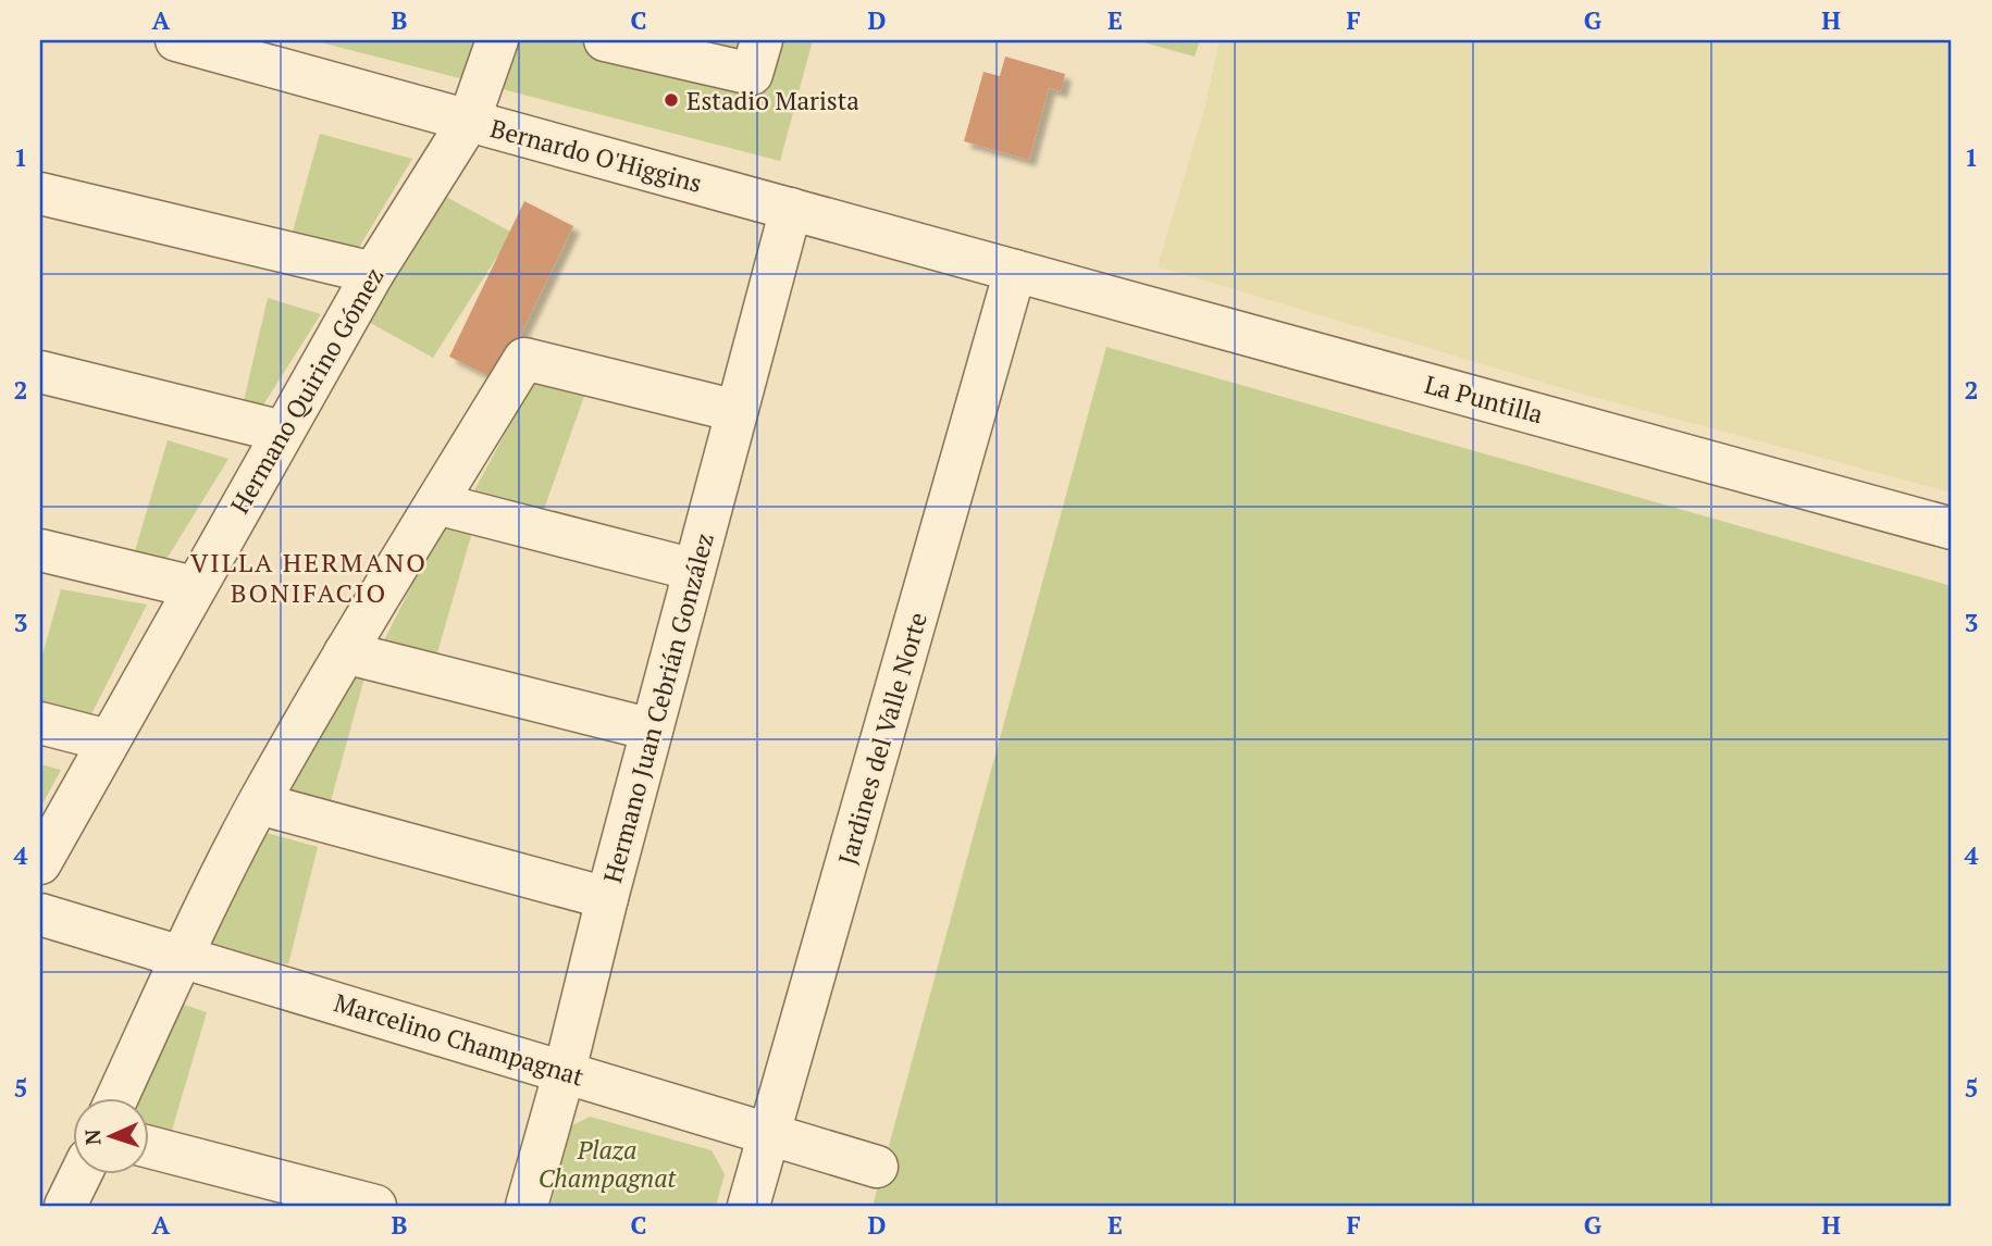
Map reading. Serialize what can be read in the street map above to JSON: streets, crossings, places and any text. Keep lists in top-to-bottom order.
{
  "streets": {
    "street": [
      "Bernardo O'Higgins",
      "Hermano Quirino Gómez",
      "La Puntilla",
      "Hermano Juan Cebrián González",
      "Jardines del Valle Norte",
      "Marcelino Champagnat"
    ]
  },
  "crossings": [
    ["Bernardo O'Higgins", "Hermano Quirino Gómez"],
    ["Bernardo O'Higgins", "La Puntilla"],
    ["Bernardo O'Higgins", "Hermano Juan Cebrián González"],
    ["Bernardo O'Higgins", "Jardines del Valle Norte"],
    ["La Puntilla", "Jardines del Valle Norte"],
    ["Hermano Juan Cebrián González", "Marcelino Champagnat"],
    ["Jardines del Valle Norte", "Marcelino Champagnat"]
  ],
  "districts": ["VILLA HERMANO BONIFACIO"],
  "parks": ["Plaza Champagnat"],
  "places": ["Estadio Marista"],
  "north": "left",
  "grid": {
    "columns": [
      "A",
      "B",
      "C",
      "D",
      "E",
      "F",
      "G",
      "H"
    ],
    "rows": [
      "1",
      "2",
      "3",
      "4",
      "5"
    ]
  }
}
